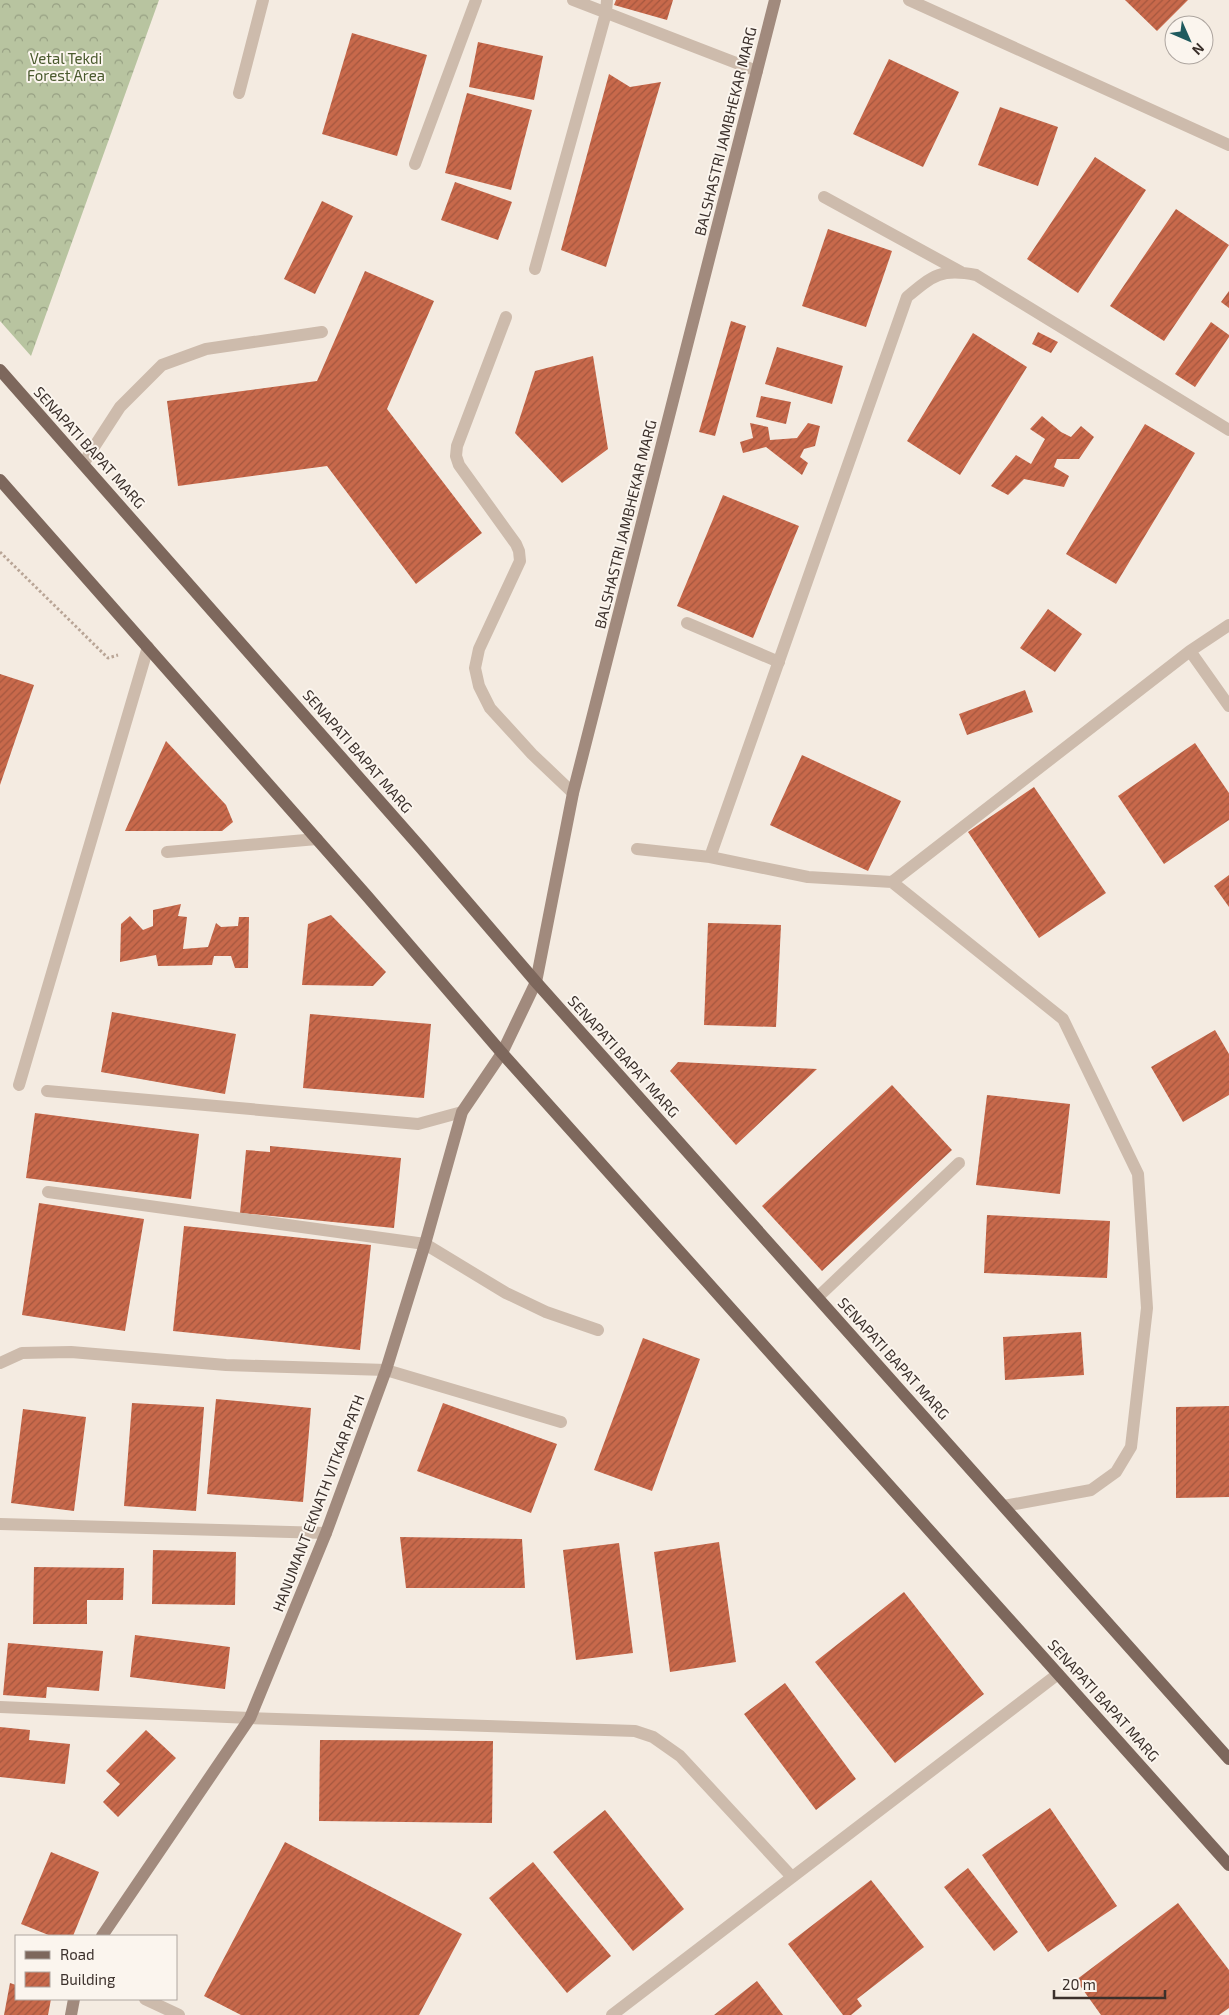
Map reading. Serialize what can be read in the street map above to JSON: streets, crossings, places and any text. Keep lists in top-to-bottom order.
{
  "streets": {
    "main road": ["SENAPATI BAPAT MARG"],
    "street": ["BALSHASTRI JAMBHEKAR MARG", "HANUMANT EKNATH VITKAR PATH"]
  },
  "crossings": [
    ["BALSHASTRI JAMBHEKAR MARG", "SENAPATI BAPAT MARG"],
    ["BALSHASTRI JAMBHEKAR MARG", "HANUMANT EKNATH VITKAR PATH"],
    ["SENAPATI BAPAT MARG", "HANUMANT EKNATH VITKAR PATH"]
  ],
  "parks": ["Vetal Tekdi Forest Area"],
  "legend": ["Road", "Building"],
  "scale_bar": "20 m",
  "north": "bottom right"
}
